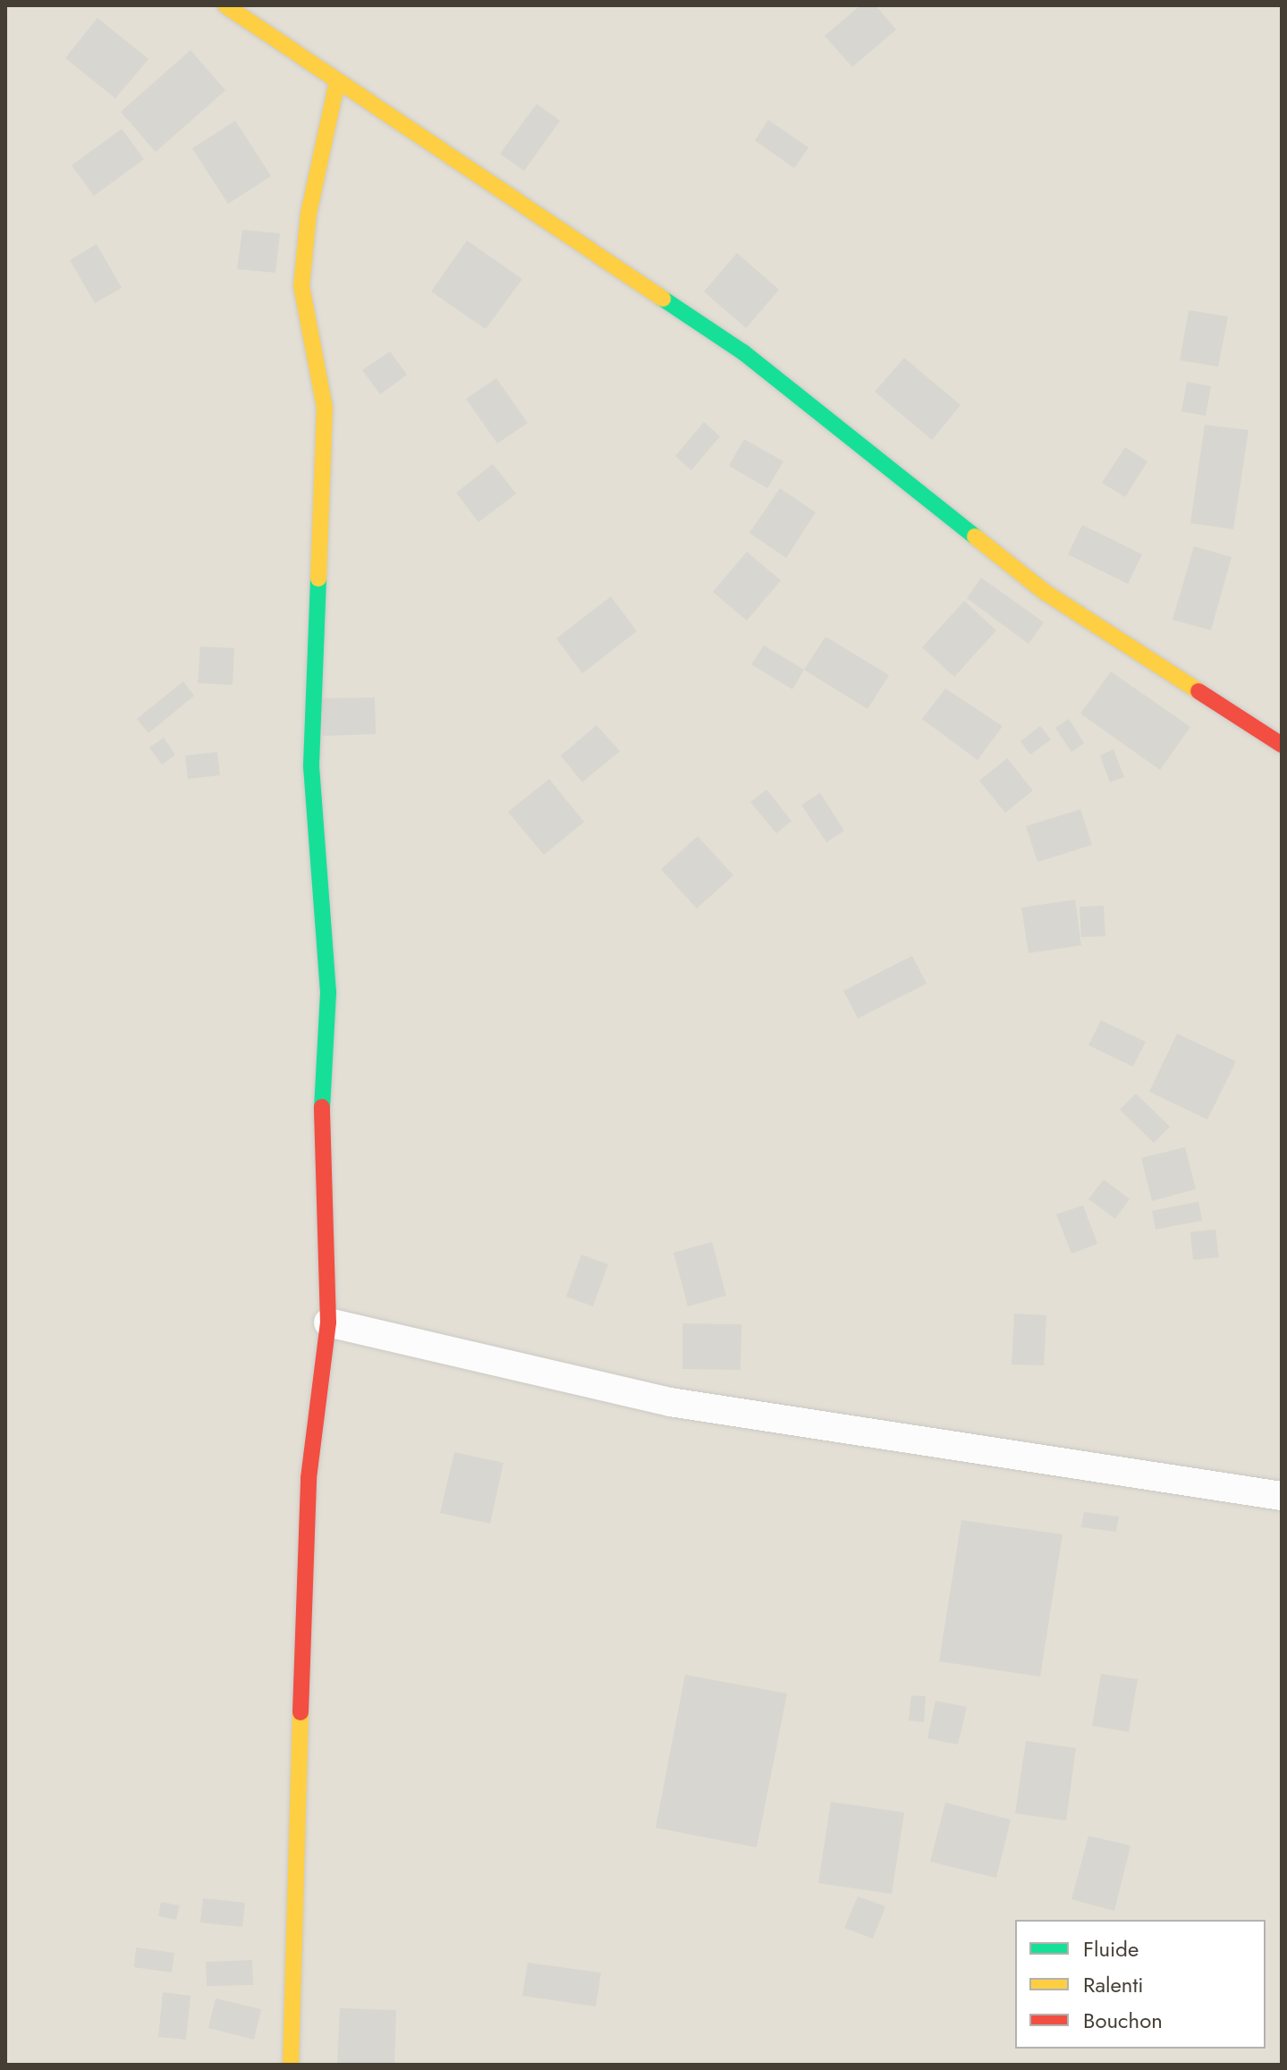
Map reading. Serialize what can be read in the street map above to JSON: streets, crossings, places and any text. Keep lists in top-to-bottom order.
{
  "legend": ["Fluide", "Ralenti", "Bouchon"]
}
